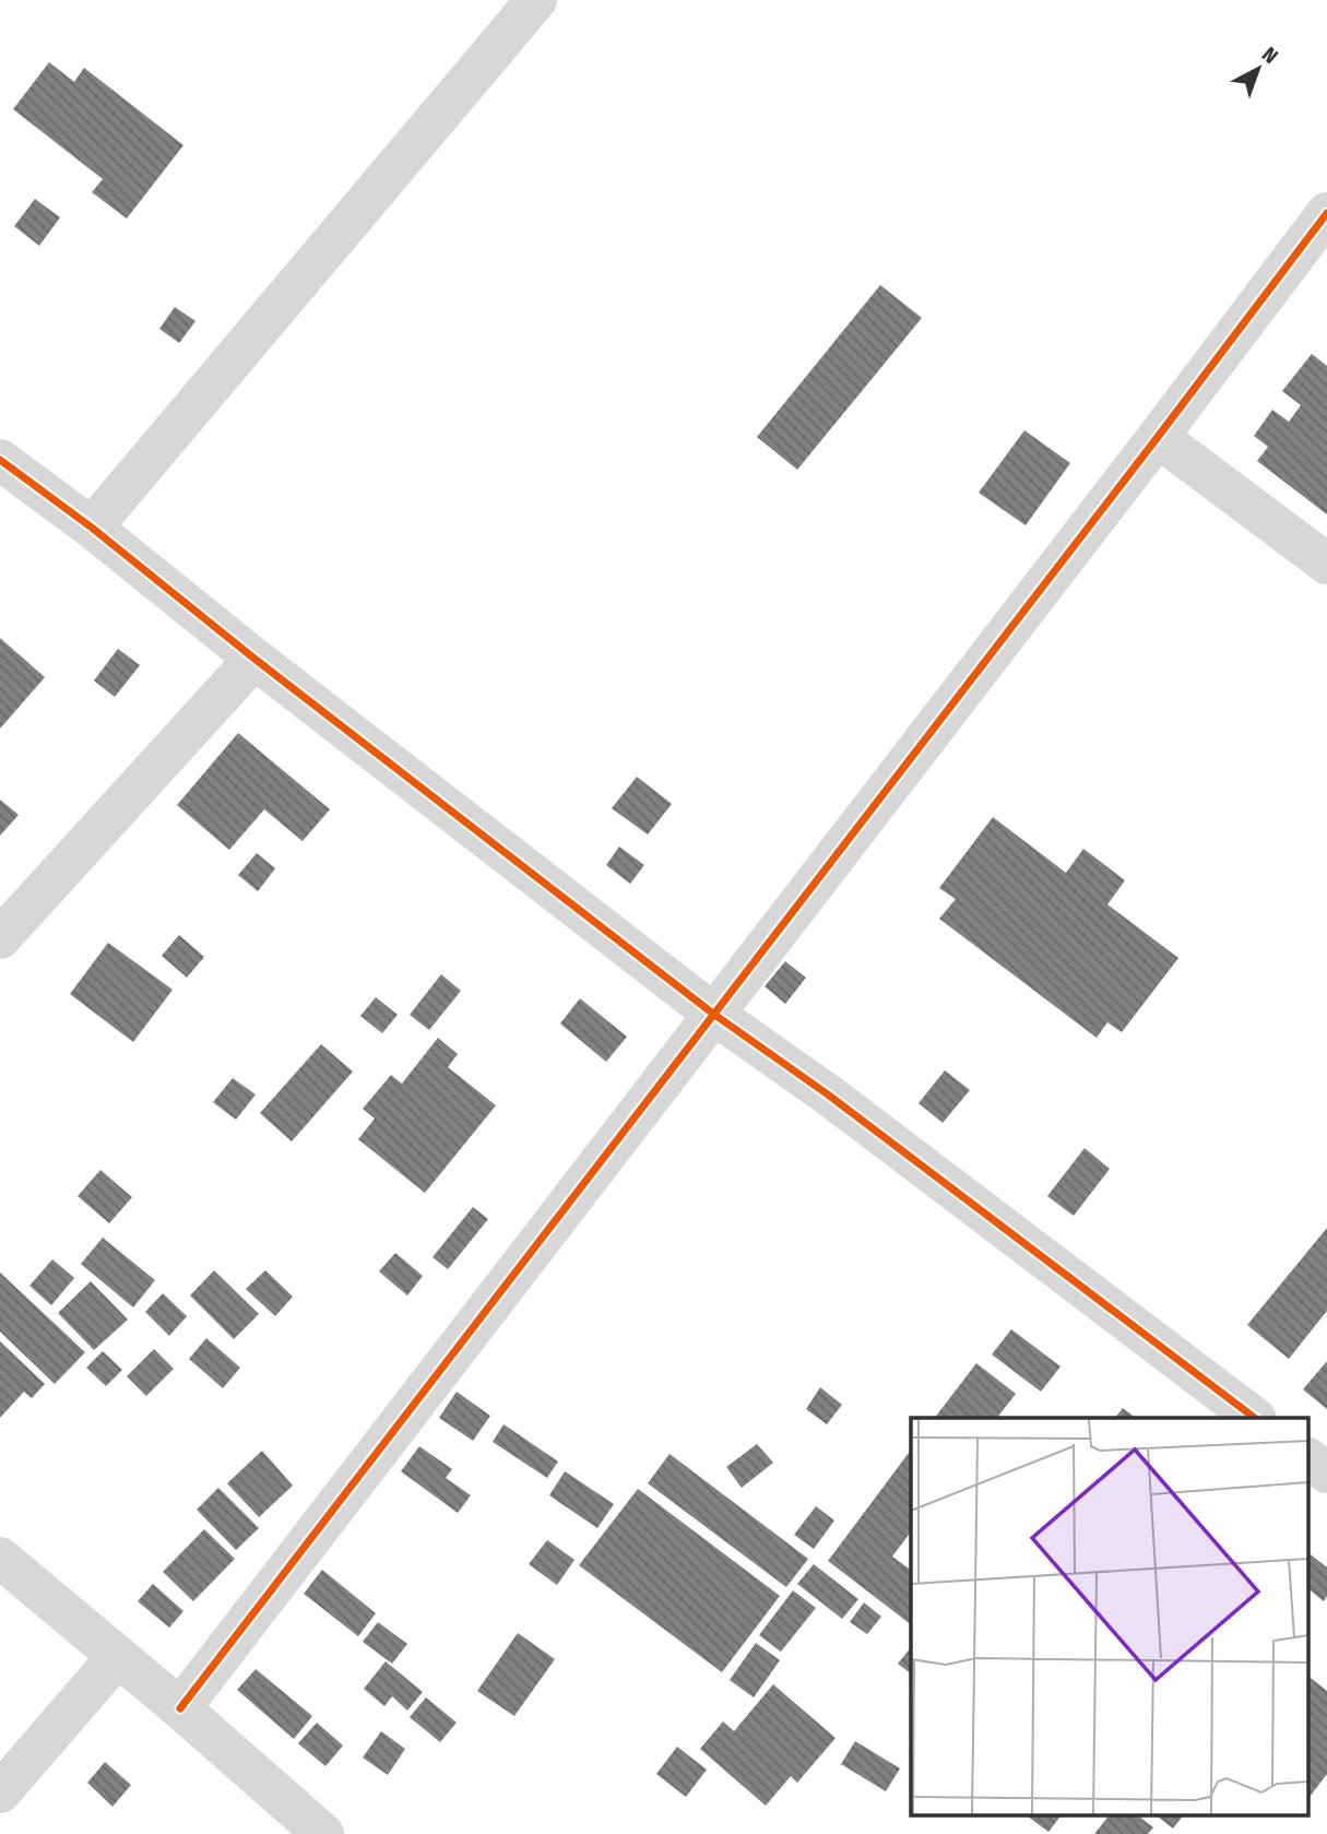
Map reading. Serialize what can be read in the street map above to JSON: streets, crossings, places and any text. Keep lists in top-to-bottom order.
{
  "north": "top right"
}
